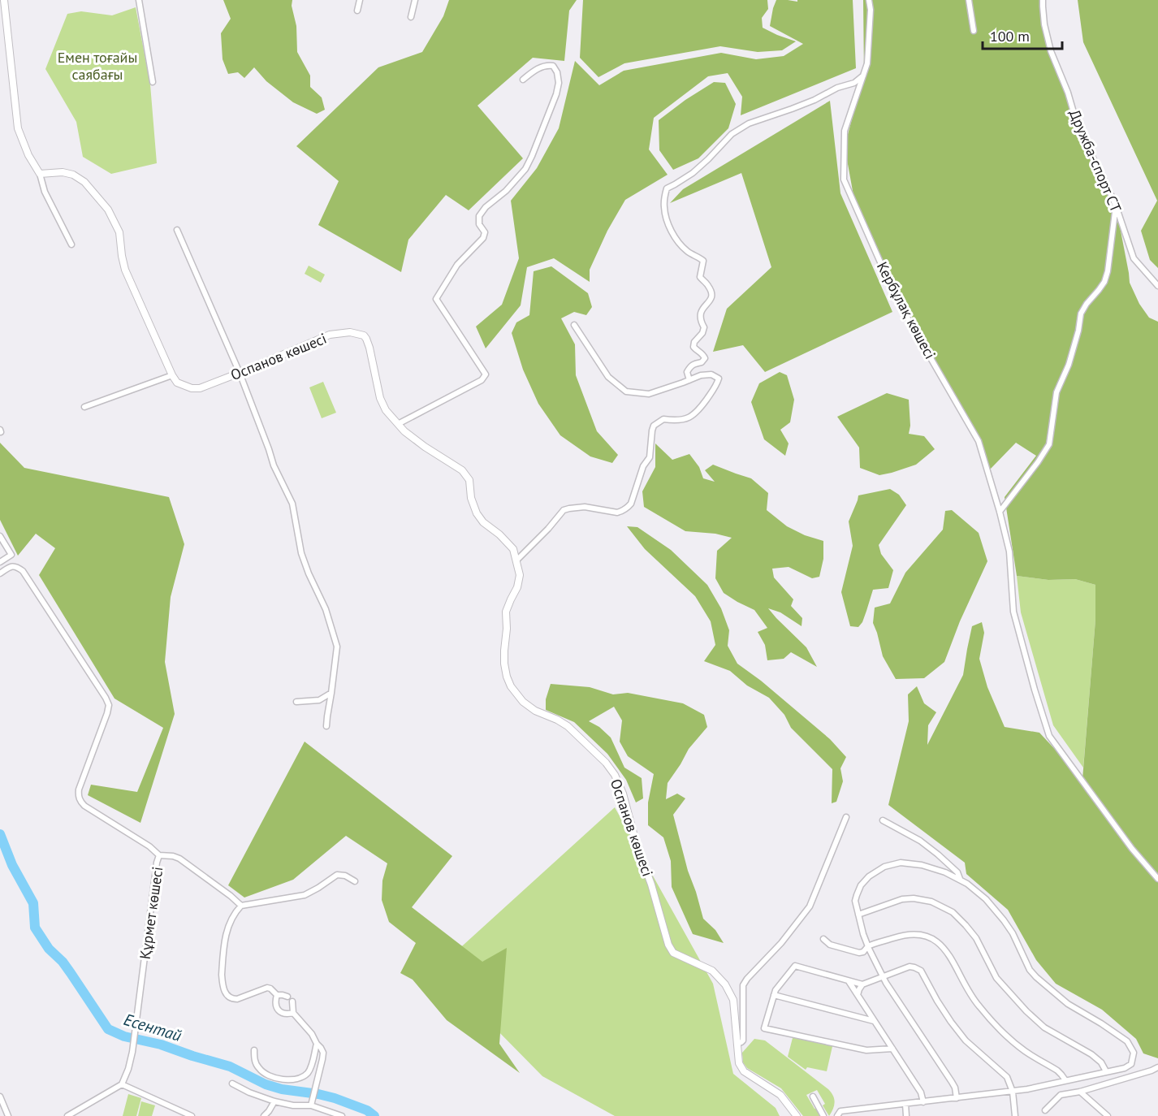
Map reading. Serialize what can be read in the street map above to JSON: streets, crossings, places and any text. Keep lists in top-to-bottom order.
{
  "streets": {
    "street": [
      "Дружба-спорт СТ",
      "Кербұлақ көшесі",
      "Оспанов көшесі",
      "Құрмет көшесі"
    ]
  },
  "water": ["Есентай"],
  "parks": ["Емен тоғайы саябағы"],
  "scale_bar": "100 m"
}
